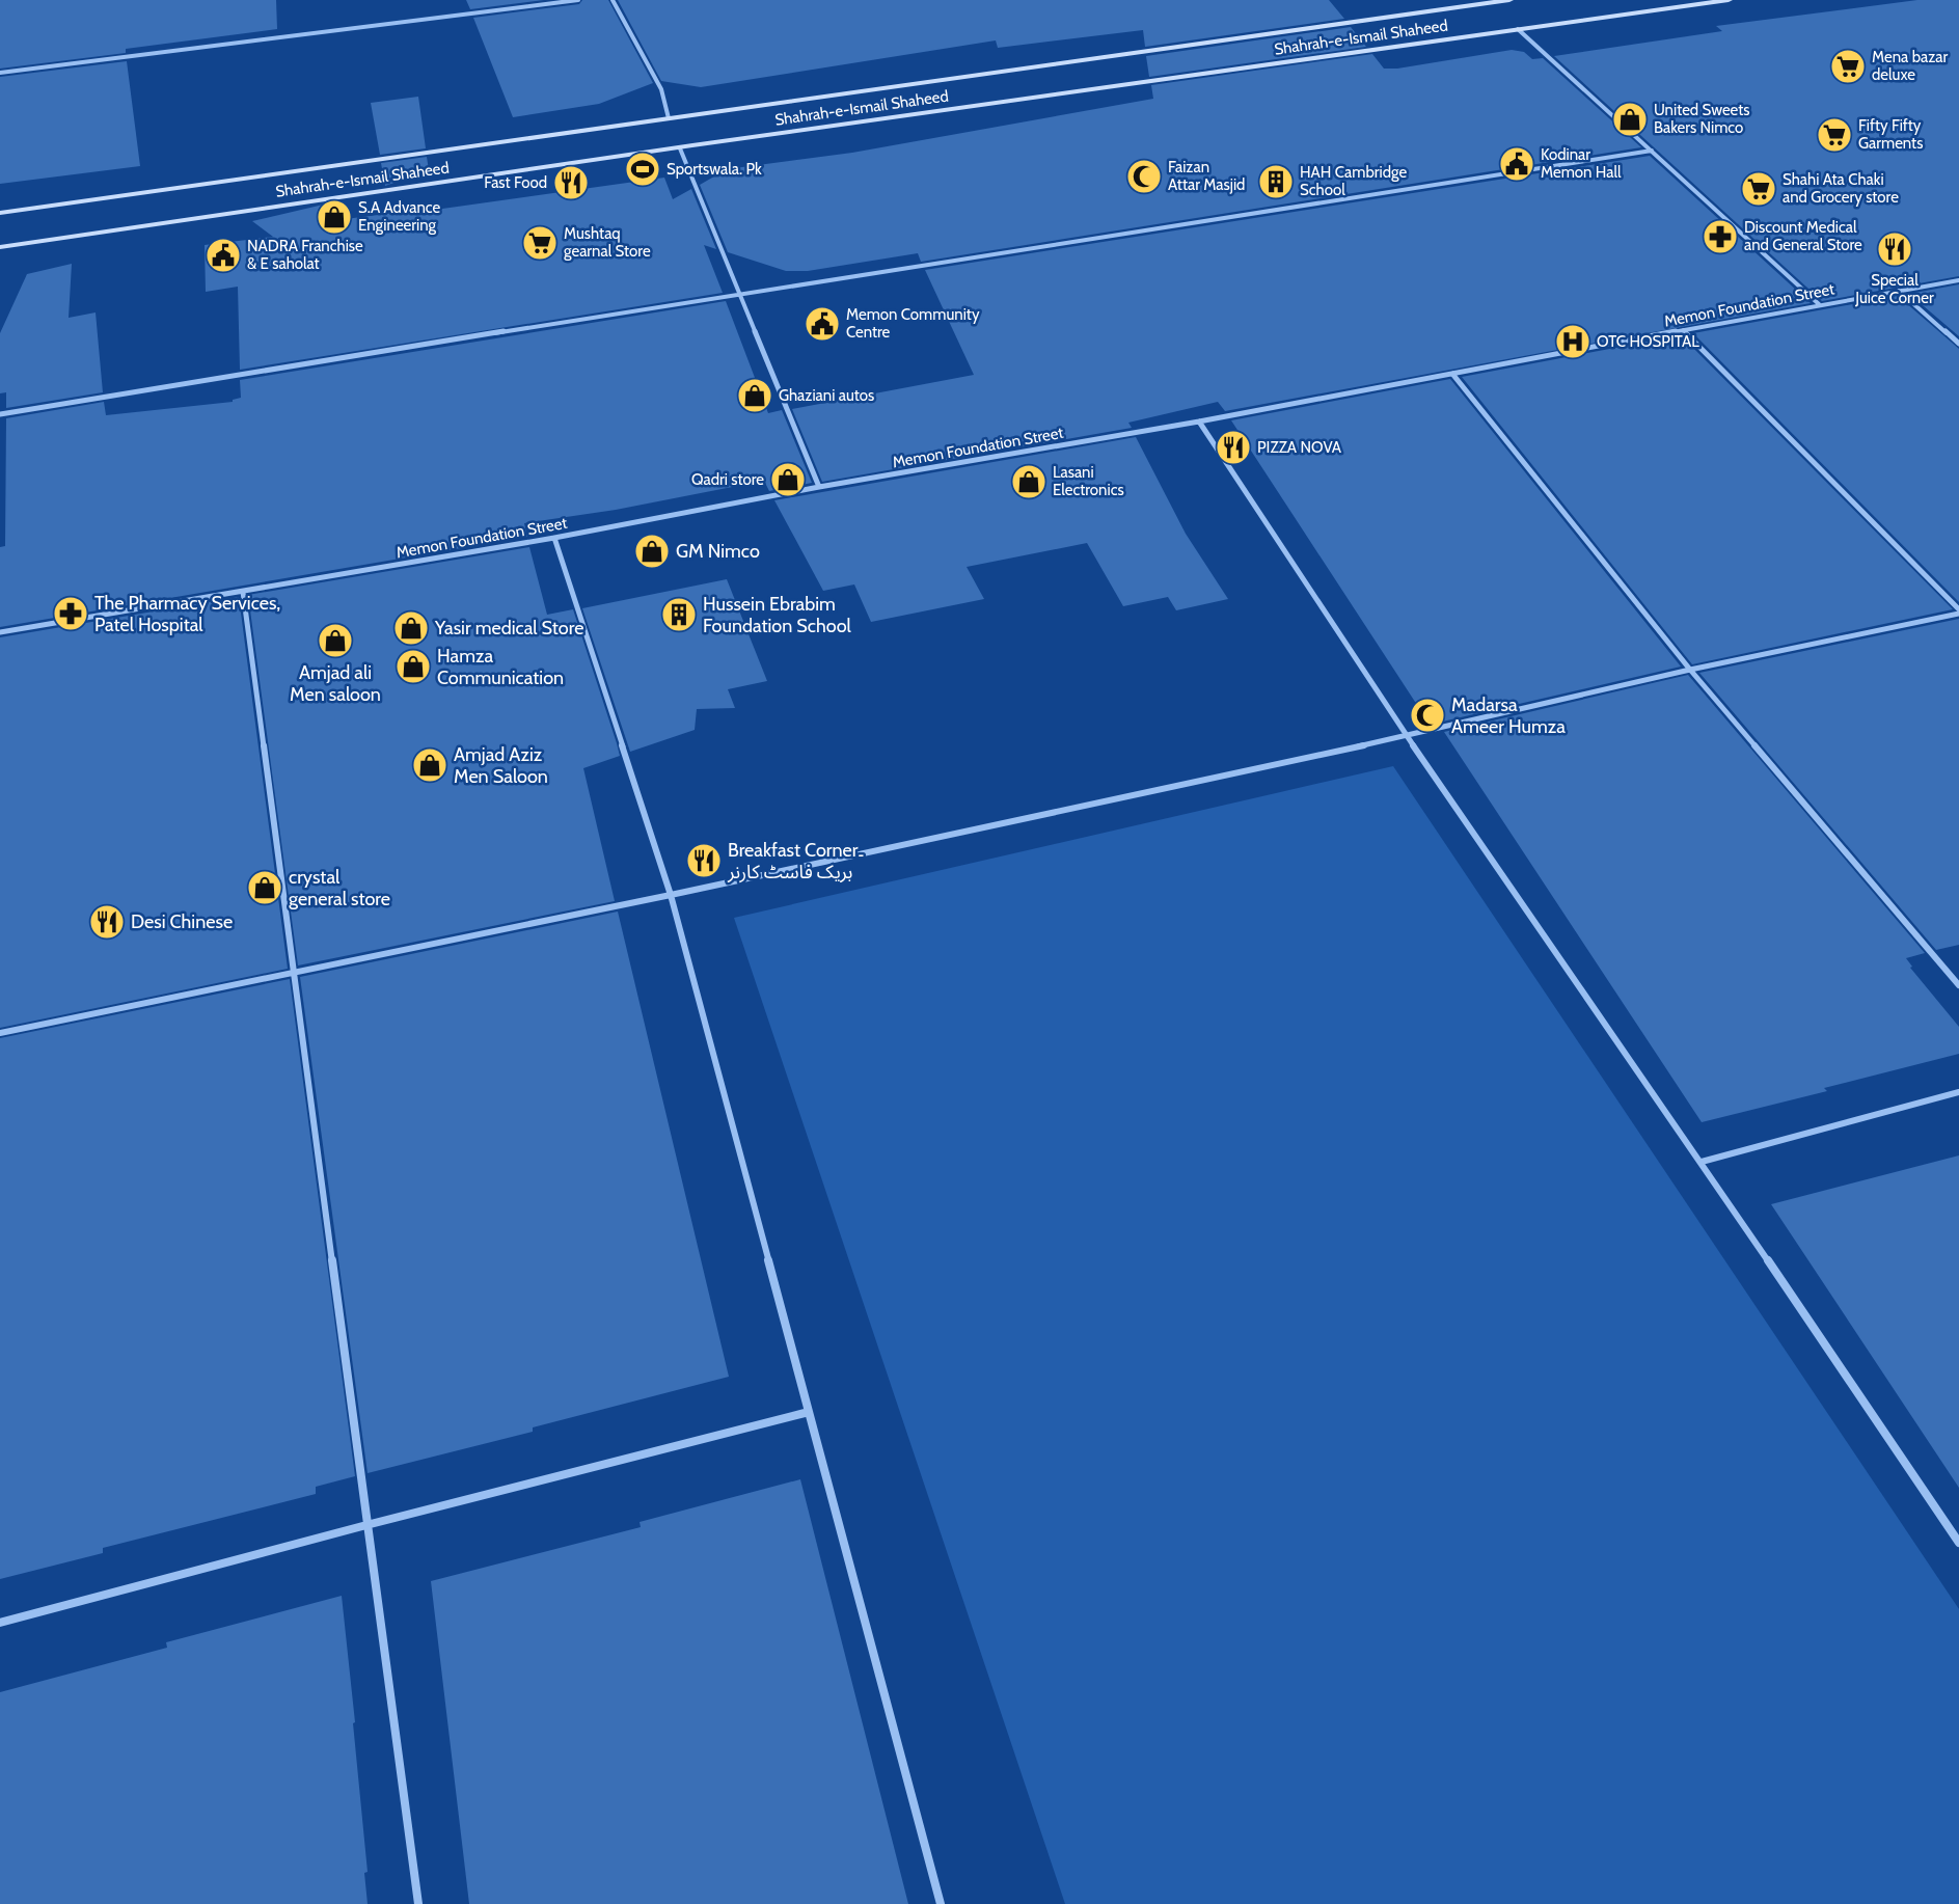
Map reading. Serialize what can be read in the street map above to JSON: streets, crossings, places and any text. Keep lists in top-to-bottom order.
{
  "streets": {
    "main road": ["Shahrah-e-Ismail Shaheed"],
    "street": ["Memon Foundation Street"]
  },
  "places": {
    "supermarket": [
      "Mena bazar deluxe",
      "Fifty Fifty Garments",
      "Shahi Ata Chaki and Grocery store",
      "Mushtaq gearnal Store"
    ],
    "shop": [
      "United Sweets Bakers Nimco",
      "S.A Advance Engineering",
      "Ghaziani autos",
      "Qadri store",
      "Lasani Electronics",
      "GM Nimco",
      "Yasir medical Store",
      "Amjad ali Men saloon",
      "Hamza Communication",
      "Amjad Aziz Men Saloon",
      "crystal general store"
    ],
    "public building": ["Kodinar Memon Hall", "NADRA Franchise & E saholat", "Memon Community Centre"],
    "sports": ["Sportswala. Pk"],
    "mosque": ["Faizan Attar Masjid", "Madarsa Ameer Humza"],
    "building": ["HAH Cambridge School", "Hussein Ebrabim Foundation School"],
    "restaurant": [
      "Fast Food",
      "Special Juice Corner",
      "PIZZA NOVA",
      "Breakfast Corner۔ بریک فاسٹ کارنر",
      "Desi Chinese"
    ],
    "pharmacy": ["Discount Medical and General Store", "The Pharmacy Services, Patel Hospital"],
    "hospital": ["OTC HOSPITAL"]
  }
}
